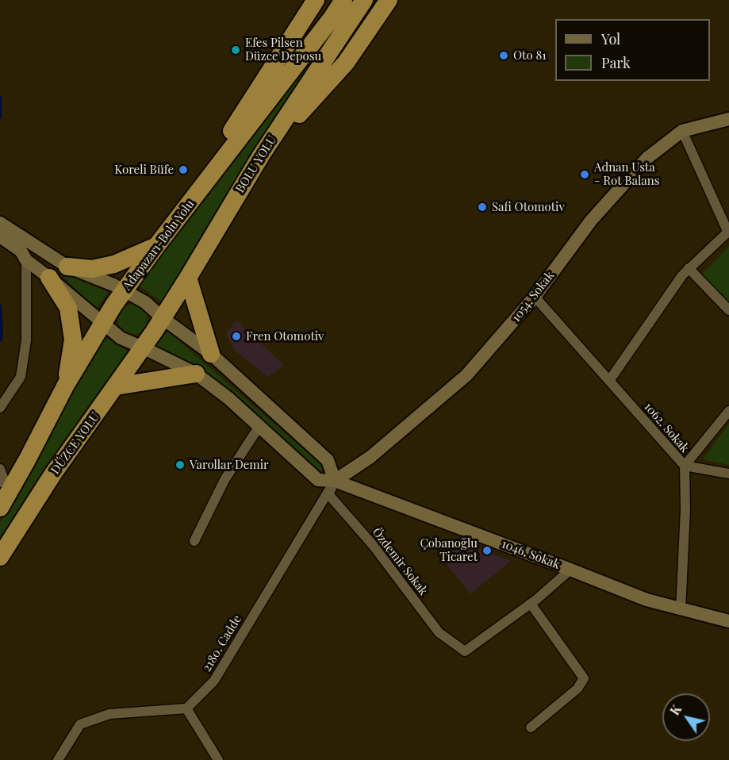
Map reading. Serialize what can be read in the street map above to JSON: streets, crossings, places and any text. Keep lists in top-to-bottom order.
{
  "streets": {
    "highway": ["BOLU YOLU", "Adapazarı-Bolu Yolu", "DÜZCE YOLU"],
    "main road": ["1054. Sokak", "1046. Sokak"],
    "street": ["1062. Sokak", "Özdemir Sokak", "2180. Cadde"]
  },
  "crossings": [
    ["BOLU YOLU", "DÜZCE YOLU"],
    ["Adapazarı-Bolu Yolu", "1046. Sokak"],
    ["1054. Sokak", "1062. Sokak"],
    ["1054. Sokak", "1046. Sokak"],
    ["1054. Sokak", "Özdemir Sokak"],
    ["1054. Sokak", "2180. Cadde"],
    ["1062. Sokak", "1046. Sokak"],
    ["DÜZCE YOLU", "1046. Sokak"],
    ["1046. Sokak", "Özdemir Sokak"],
    ["1046. Sokak", "2180. Cadde"],
    ["Özdemir Sokak", "2180. Cadde"]
  ],
  "places": [
    "Efes Pilsen Düzce Deposu",
    "Oto 81",
    "Koreli Büfe",
    "Adnan Usta - Rot Balans",
    "Safi Otomotiv",
    "Fren Otomotiv",
    "Varollar Demir",
    "Çobanoğlu Ticaret"
  ],
  "legend": ["Yol", "Park"],
  "north": "top left"
}
